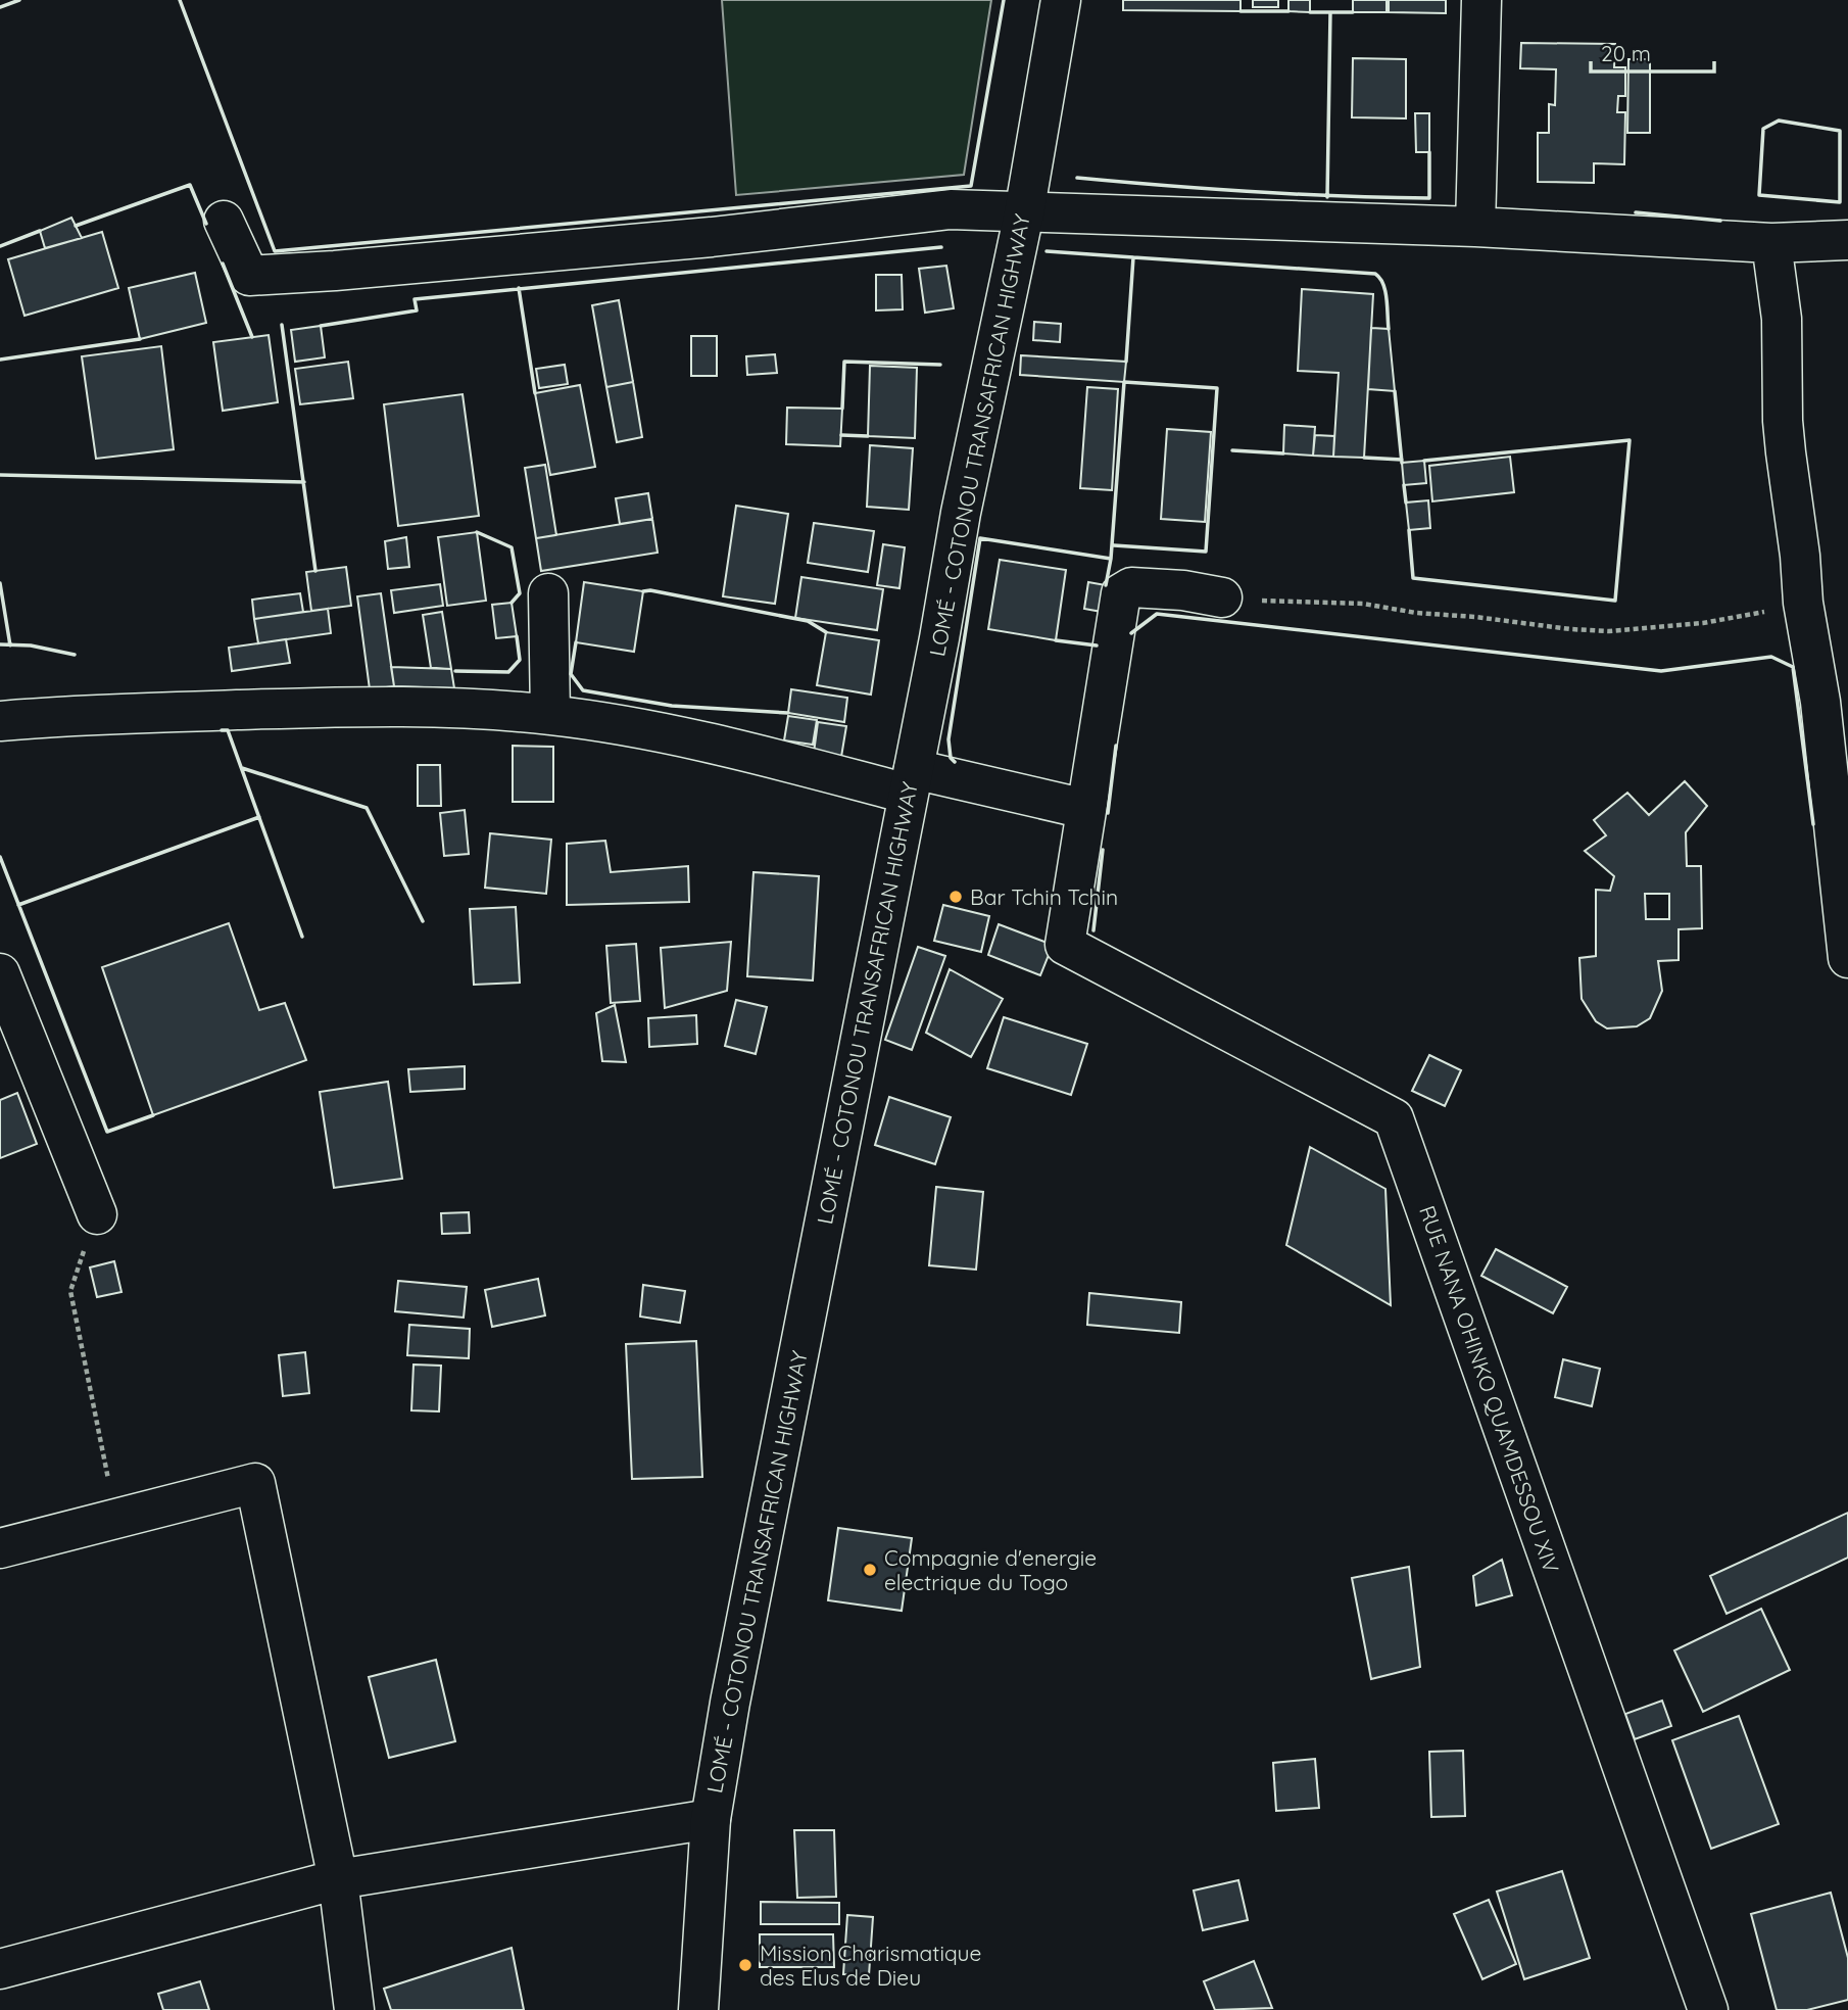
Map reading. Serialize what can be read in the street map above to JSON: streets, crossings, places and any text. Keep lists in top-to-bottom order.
{
  "streets": {
    "main road": ["LOMÉ - COTONOU TRANSAFRICAN HIGHWAY", "RUE NANA OHINKO QUAMDESSOU XIV"]
  },
  "places": ["Bar Tchin Tchin", "Compagnie d'energie electrique du Togo", "Mission Charismatique des Elus de Dieu"],
  "scale_bar": "20 m"
}
